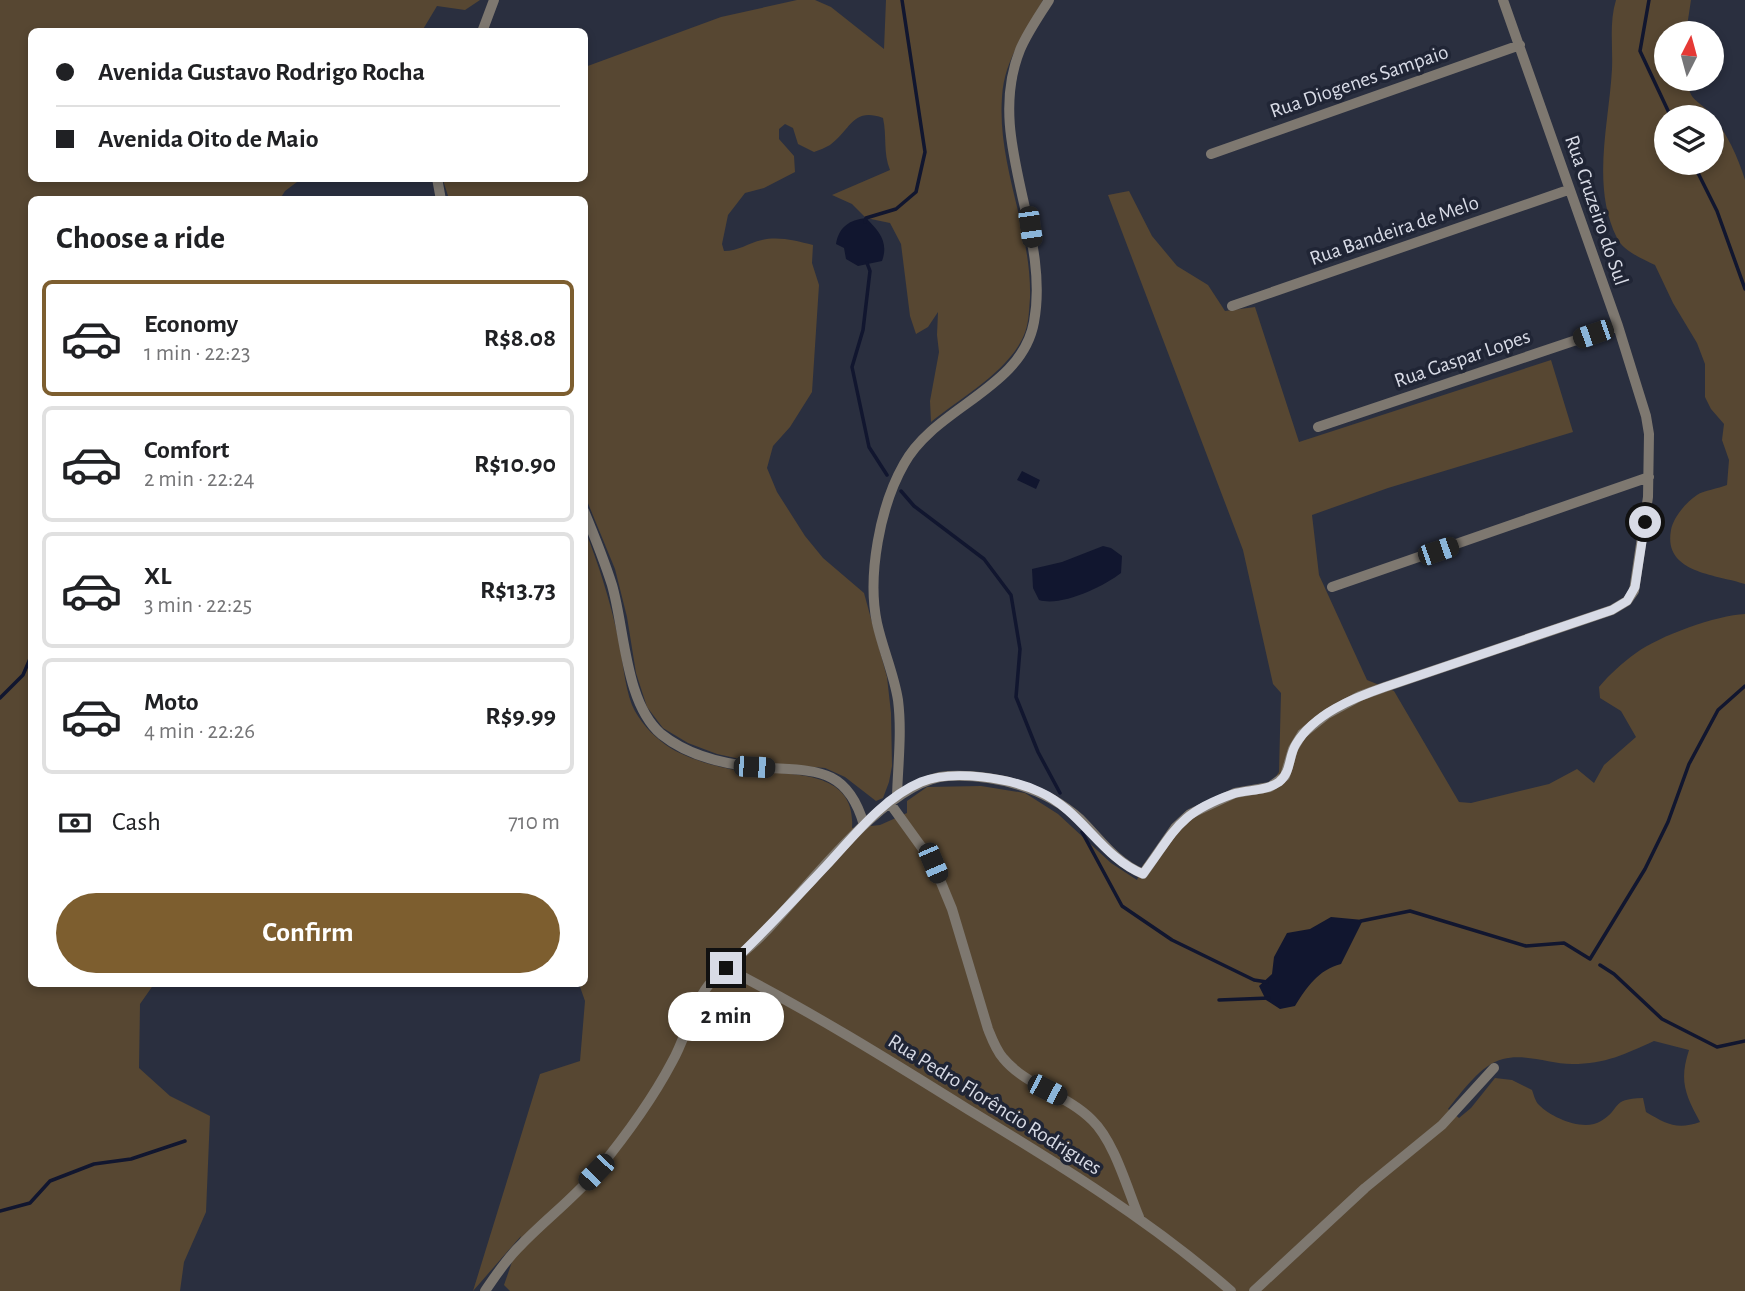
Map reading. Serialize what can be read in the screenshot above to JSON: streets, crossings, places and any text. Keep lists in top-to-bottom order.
{
  "streets": {
    "street": [
      "Rua Diogenes Sampaio",
      "Rua Cruzeiro do Sul",
      "Rua Bandeira de Melo",
      "Rua Gaspar Lopes",
      "Rua Pedro Florêncio Rodrigues"
    ]
  },
  "crossings": [
    ["Rua Diogenes Sampaio", "Rua Cruzeiro do Sul"],
    ["Rua Cruzeiro do Sul", "Rua Bandeira de Melo"],
    ["Rua Cruzeiro do Sul", "Rua Gaspar Lopes"]
  ],
  "north": "top",
  "page": {
    "banner": ["Avenida Gustavo Rodrigo Rocha", "Avenida Oito de Maio"],
    "heading": "Choose a ride",
    "list": [
      {
        "name": "Economy",
        "note": "1 min · 22:23",
        "value": "R$8.08"
      },
      {
        "name": "Comfort",
        "note": "2 min · 22:24",
        "value": "R$10.90"
      },
      {
        "name": "XL",
        "note": "3 min · 22:25",
        "value": "R$13.73"
      },
      {
        "name": "Moto",
        "note": "4 min · 22:26",
        "value": "R$9.99"
      }
    ],
    "pay": ["Cash", "710 m"],
    "buttons": "Confirm",
    "bubble": "2 min"
  }
}
